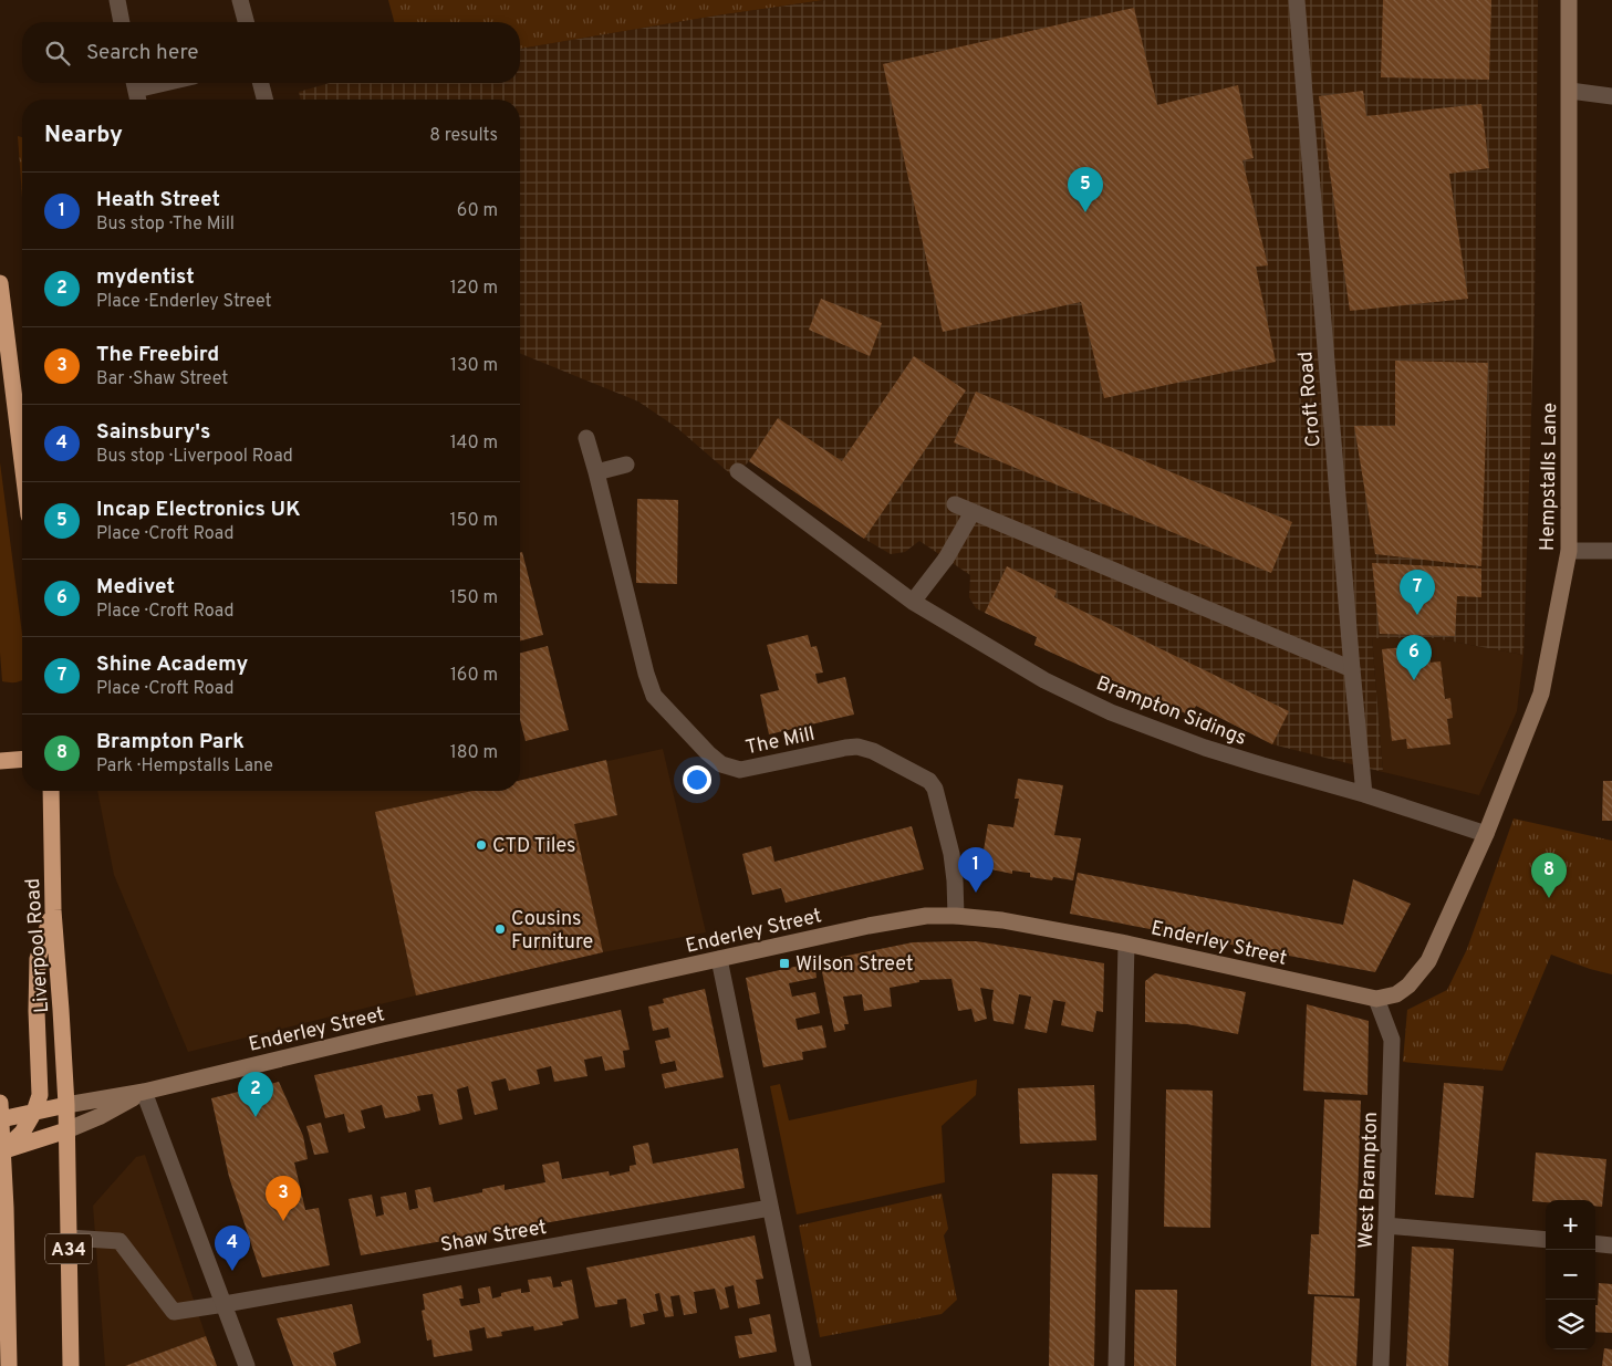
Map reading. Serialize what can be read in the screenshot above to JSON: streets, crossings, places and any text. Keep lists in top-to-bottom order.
{
  "streets": {
    "highway": ["Liverpool Road", "A34"],
    "street": [
      "Croft Road",
      "Hempstalls Lane",
      "Brampton Sidings",
      "The Mill",
      "Enderley Street",
      "West Brampton",
      "Shaw Street"
    ]
  },
  "crossings": [
    ["Croft Road", "Brampton Sidings"],
    ["Hempstalls Lane", "Brampton Sidings"],
    ["Hempstalls Lane", "Enderley Street"],
    ["Hempstalls Lane", "West Brampton"],
    ["The Mill", "Enderley Street"],
    ["Enderley Street", "Liverpool Road"],
    ["Enderley Street", "West Brampton"],
    ["Enderley Street", "A34"],
    ["Liverpool Road", "A34"],
    ["Shaw Street", "A34"]
  ],
  "places": {
    "other": ["CTD Tiles", "Cousins Furniture"],
    "transit": ["Wilson Street"]
  },
  "page": {
    "search": "Search here",
    "heading": ["Nearby", "8 results"],
    "pins": [
      "5",
      "7",
      "6",
      "1",
      "8",
      "2",
      "3",
      "4"
    ],
    "list": [
      {
        "mark": "1",
        "name": "Heath Street",
        "note": "Bus stop · The Mill",
        "value": "60 m"
      },
      {
        "mark": "2",
        "name": "mydentist",
        "note": "Place · Enderley Street",
        "value": "120 m"
      },
      {
        "mark": "3",
        "name": "The Freebird",
        "note": "Bar · Shaw Street",
        "value": "130 m"
      },
      {
        "mark": "4",
        "name": "Sainsbury's",
        "note": "Bus stop · Liverpool Road",
        "value": "140 m"
      },
      {
        "mark": "5",
        "name": "Incap Electronics UK",
        "note": "Place · Croft Road",
        "value": "150 m"
      },
      {
        "mark": "6",
        "name": "Medivet",
        "note": "Place · Croft Road",
        "value": "150 m"
      },
      {
        "mark": "7",
        "name": "Shine Academy",
        "note": "Place · Croft Road",
        "value": "160 m"
      },
      {
        "mark": "8",
        "name": "Brampton Park",
        "note": "Park · Hempstalls Lane",
        "value": "180 m"
      }
    ],
    "map_buttons": ["+", "−"]
  }
}
